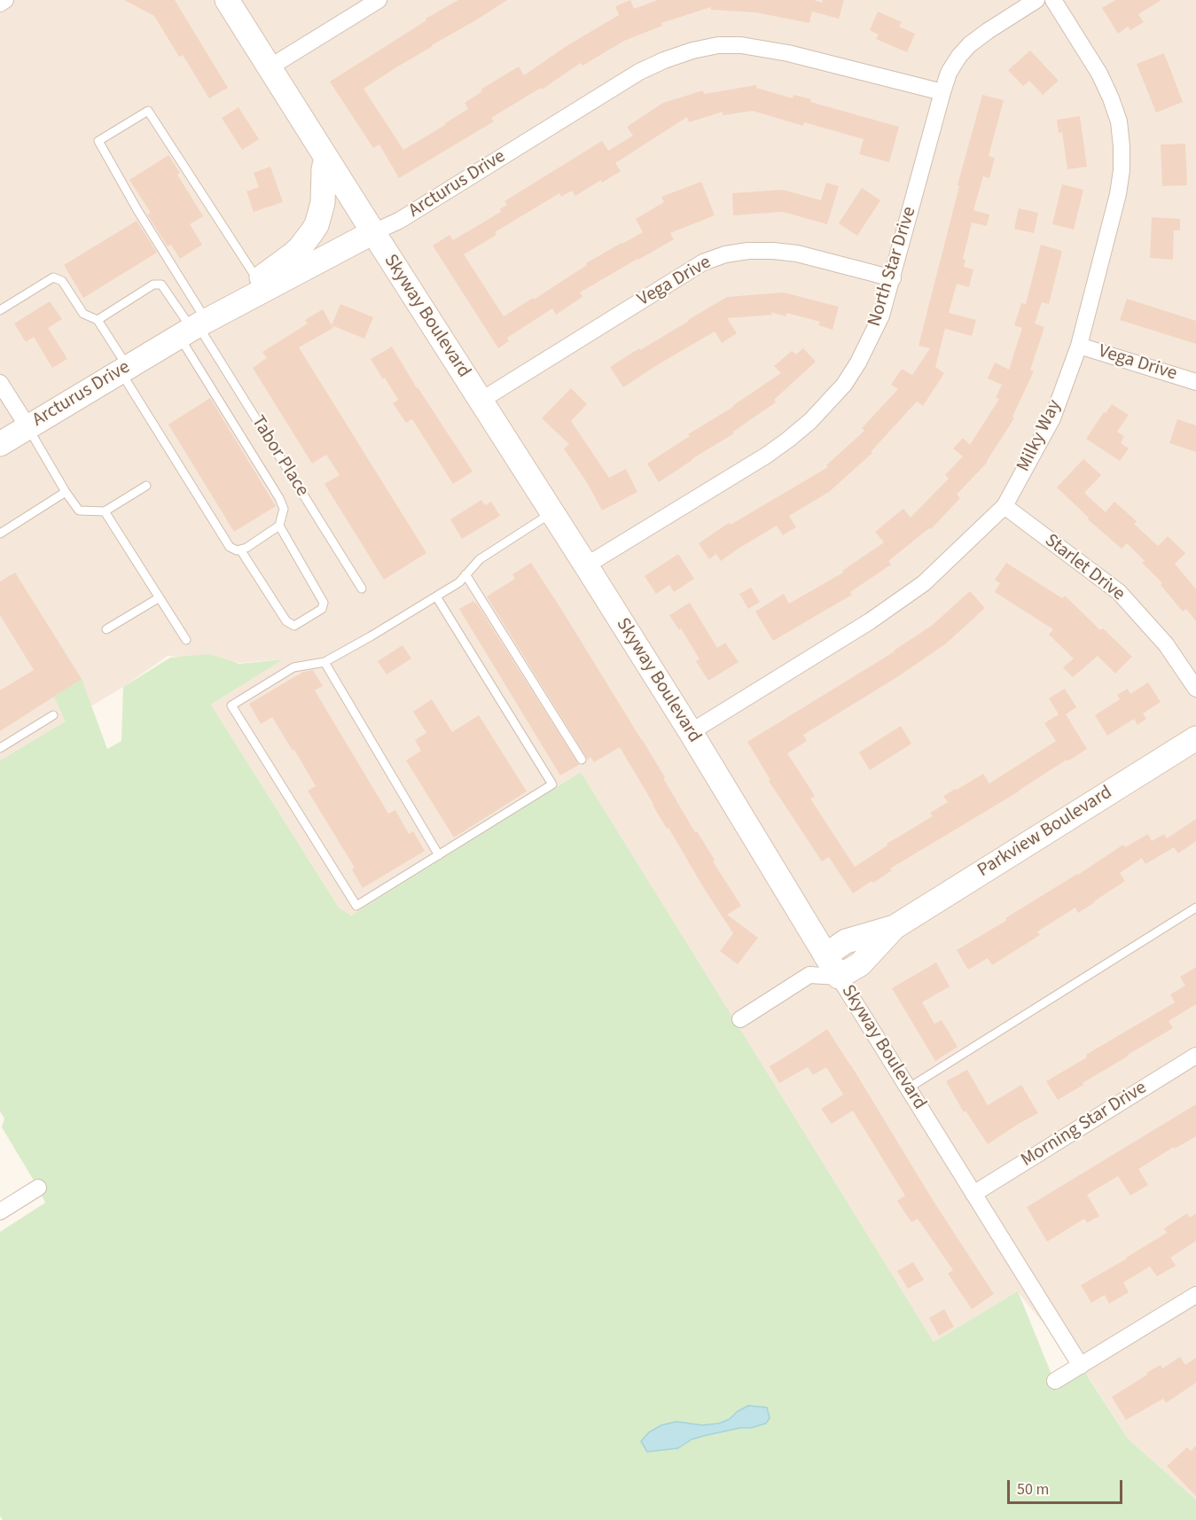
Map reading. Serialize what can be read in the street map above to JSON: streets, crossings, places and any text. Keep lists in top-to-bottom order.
{
  "streets": {
    "street": [
      "Arcturus Drive",
      "North Star Drive",
      "Vega Drive",
      "Skyway Boulevard",
      "Milky Way",
      "Starlet Drive",
      "Parkview Boulevard",
      "Morning Star Drive"
    ],
    "lane": ["Tabor Place"]
  },
  "crossings": [
    ["Arcturus Drive", "North Star Drive"],
    ["Arcturus Drive", "Skyway Boulevard"],
    ["Arcturus Drive", "Tabor Place"],
    ["North Star Drive", "Vega Drive"],
    ["North Star Drive", "Skyway Boulevard"],
    ["Vega Drive", "Skyway Boulevard"],
    ["Vega Drive", "Milky Way"],
    ["Skyway Boulevard", "Milky Way"],
    ["Skyway Boulevard", "Parkview Boulevard"],
    ["Skyway Boulevard", "Morning Star Drive"],
    ["Milky Way", "Starlet Drive"]
  ],
  "scale_bar": "50 m"
}
